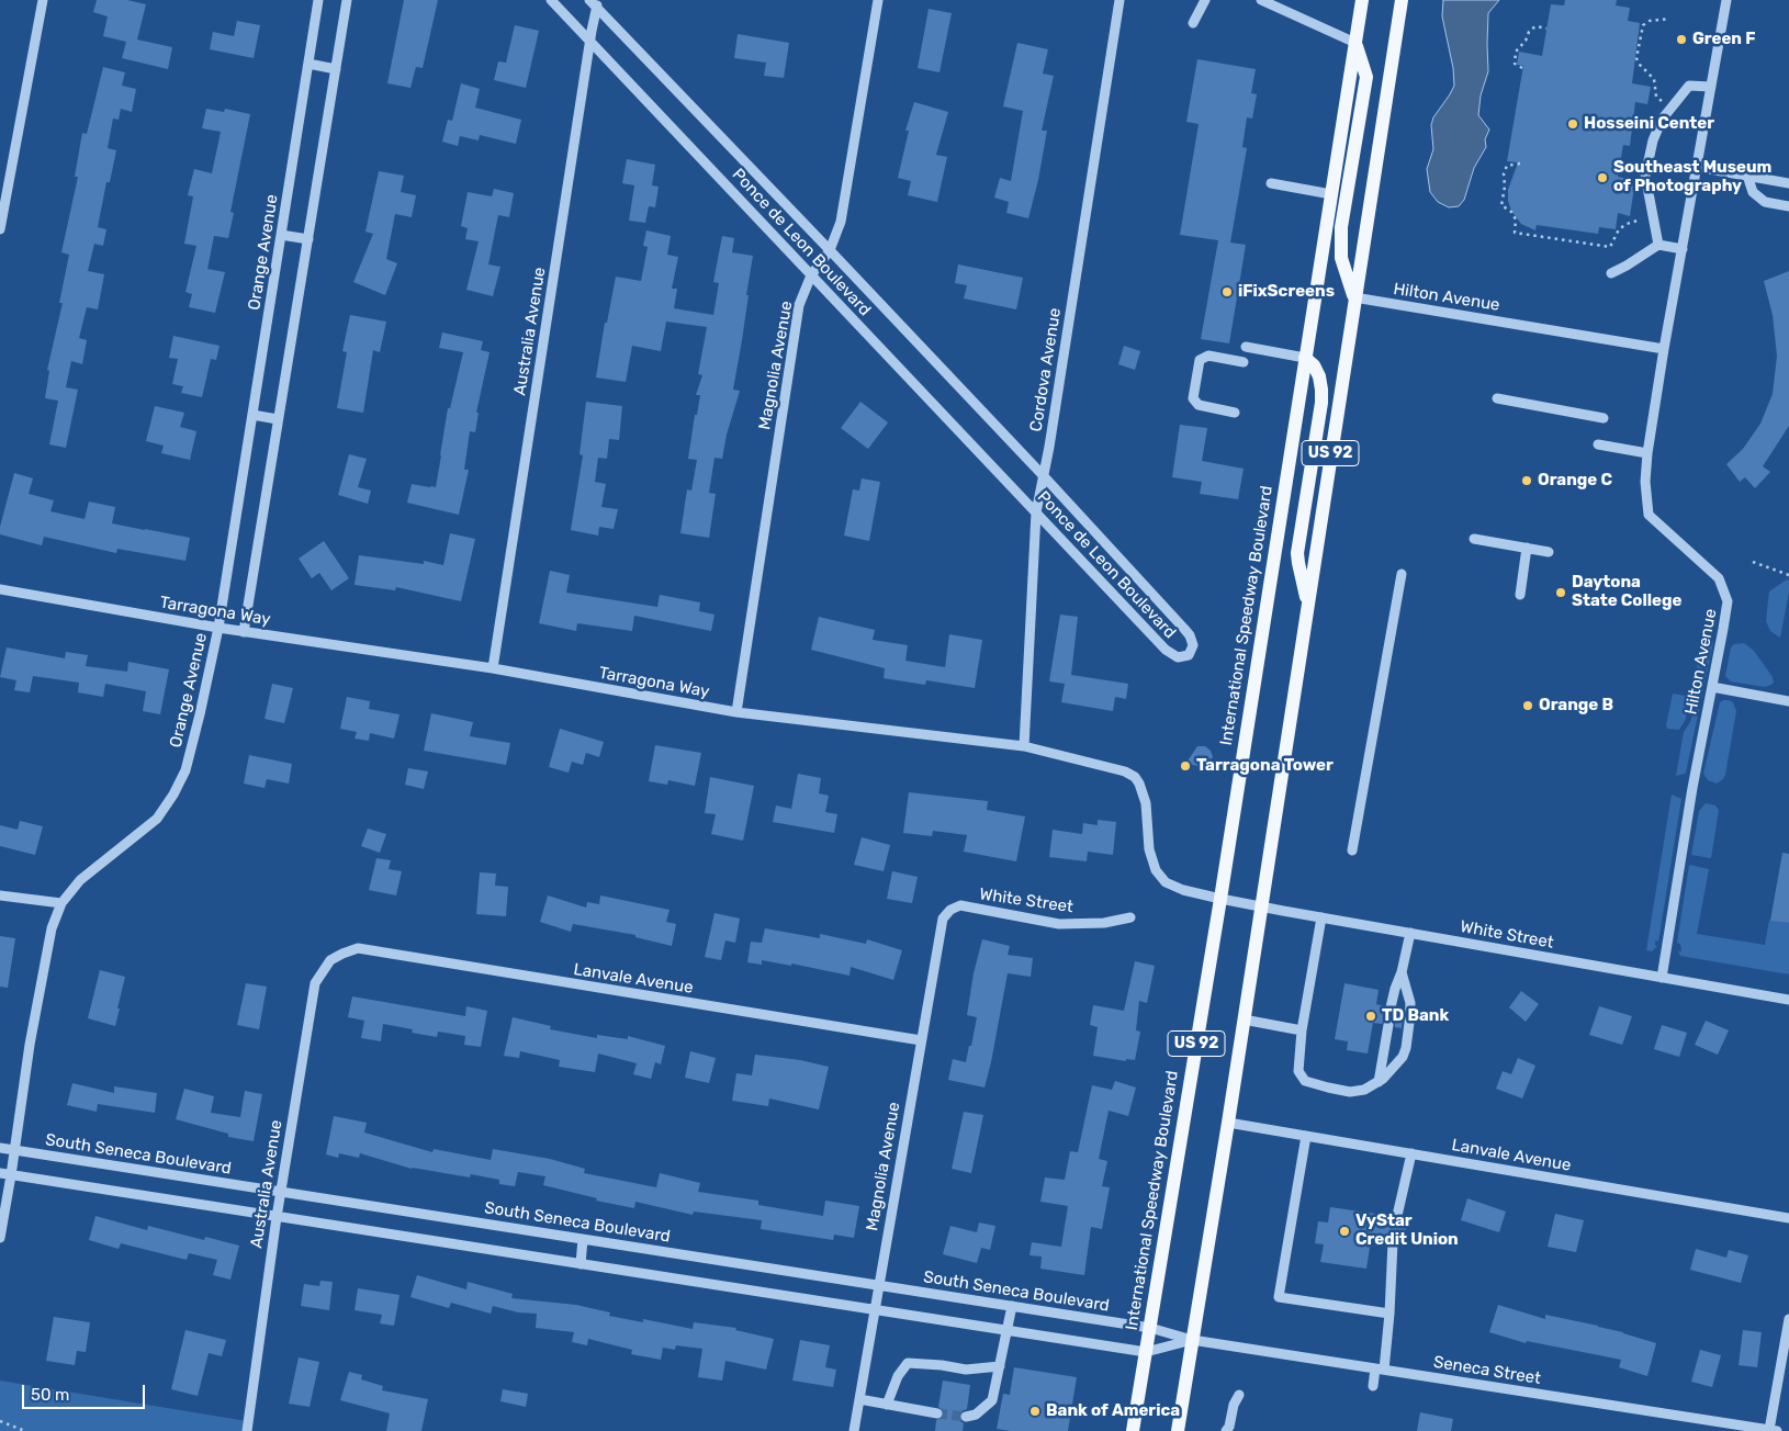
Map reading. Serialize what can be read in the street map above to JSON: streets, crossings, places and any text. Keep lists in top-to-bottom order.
{
  "streets": {
    "main road": ["US 92", "International Speedway Boulevard"],
    "street": [
      "Ponce de Leon Boulevard",
      "Orange Avenue",
      "Hilton Avenue",
      "Australia Avenue",
      "Magnolia Avenue",
      "Cordova Avenue",
      "Tarragona Way",
      "White Street",
      "Lanvale Avenue",
      "South Seneca Boulevard",
      "Seneca Street"
    ]
  },
  "crossings": [
    ["Ponce de Leon Boulevard", "Australia Avenue"],
    ["Ponce de Leon Boulevard", "Magnolia Avenue"],
    ["Ponce de Leon Boulevard", "Cordova Avenue"],
    ["Orange Avenue", "Tarragona Way"],
    ["Orange Avenue", "South Seneca Boulevard"],
    ["Hilton Avenue", "US 92"],
    ["Hilton Avenue", "White Street"],
    ["Australia Avenue", "Tarragona Way"],
    ["Australia Avenue", "Lanvale Avenue"],
    ["Australia Avenue", "South Seneca Boulevard"],
    ["Magnolia Avenue", "Tarragona Way"],
    ["Magnolia Avenue", "White Street"],
    ["Magnolia Avenue", "Lanvale Avenue"],
    ["Magnolia Avenue", "South Seneca Boulevard"],
    ["Cordova Avenue", "Tarragona Way"],
    ["US 92", "White Street"],
    ["US 92", "Lanvale Avenue"],
    ["US 92", "South Seneca Boulevard"],
    ["US 92", "Seneca Street"],
    ["Tarragona Way", "International Speedway Boulevard"],
    ["Tarragona Way", "White Street"],
    ["International Speedway Boulevard", "White Street"],
    ["International Speedway Boulevard", "South Seneca Boulevard"],
    ["South Seneca Boulevard", "Seneca Street"]
  ],
  "places": [
    "Green F",
    "Hosseini Center",
    "Southeast Museum of Photography",
    "iFixScreens",
    "Orange C",
    "Daytona State College",
    "Orange B",
    "Tarragona Tower",
    "TD Bank",
    "VyStar Credit Union",
    "Bank of America"
  ],
  "scale_bar": "50 m"
}
